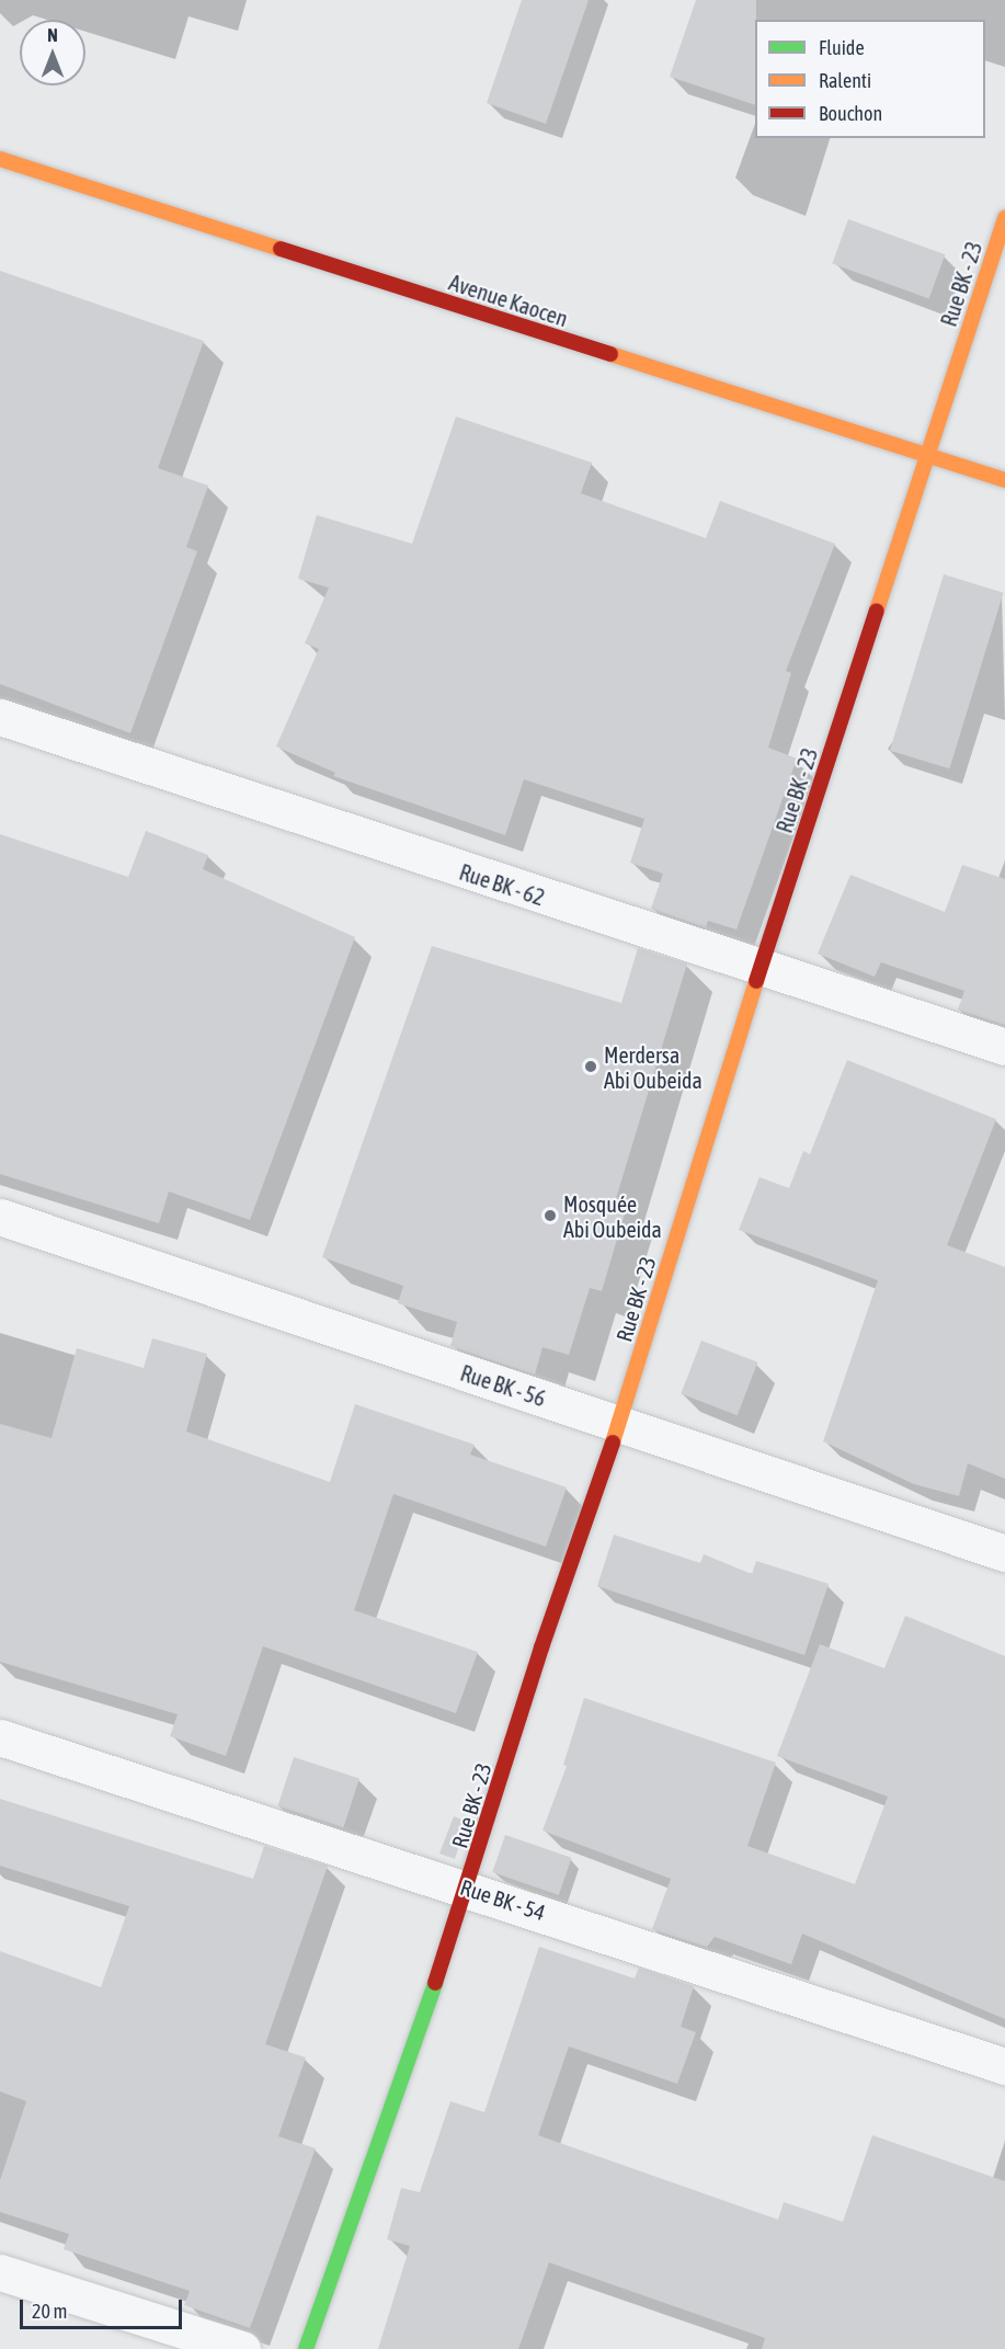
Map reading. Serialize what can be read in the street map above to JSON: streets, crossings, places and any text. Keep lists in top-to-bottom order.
{
  "streets": {
    "street": [
      "Rue BK - 23",
      "Avenue Kaocen",
      "Rue BK - 62",
      "Rue BK - 56",
      "Rue BK - 54"
    ]
  },
  "crossings": [
    ["Rue BK - 23", "Avenue Kaocen"],
    ["Rue BK - 23", "Rue BK - 62"],
    ["Rue BK - 23", "Rue BK - 56"],
    ["Rue BK - 23", "Rue BK - 54"]
  ],
  "places": ["Merdersa Abi Oubeida", "Mosquée Abi Oubeida"],
  "legend": ["Fluide", "Ralenti", "Bouchon"],
  "scale_bar": "20 m",
  "north": "top"
}
